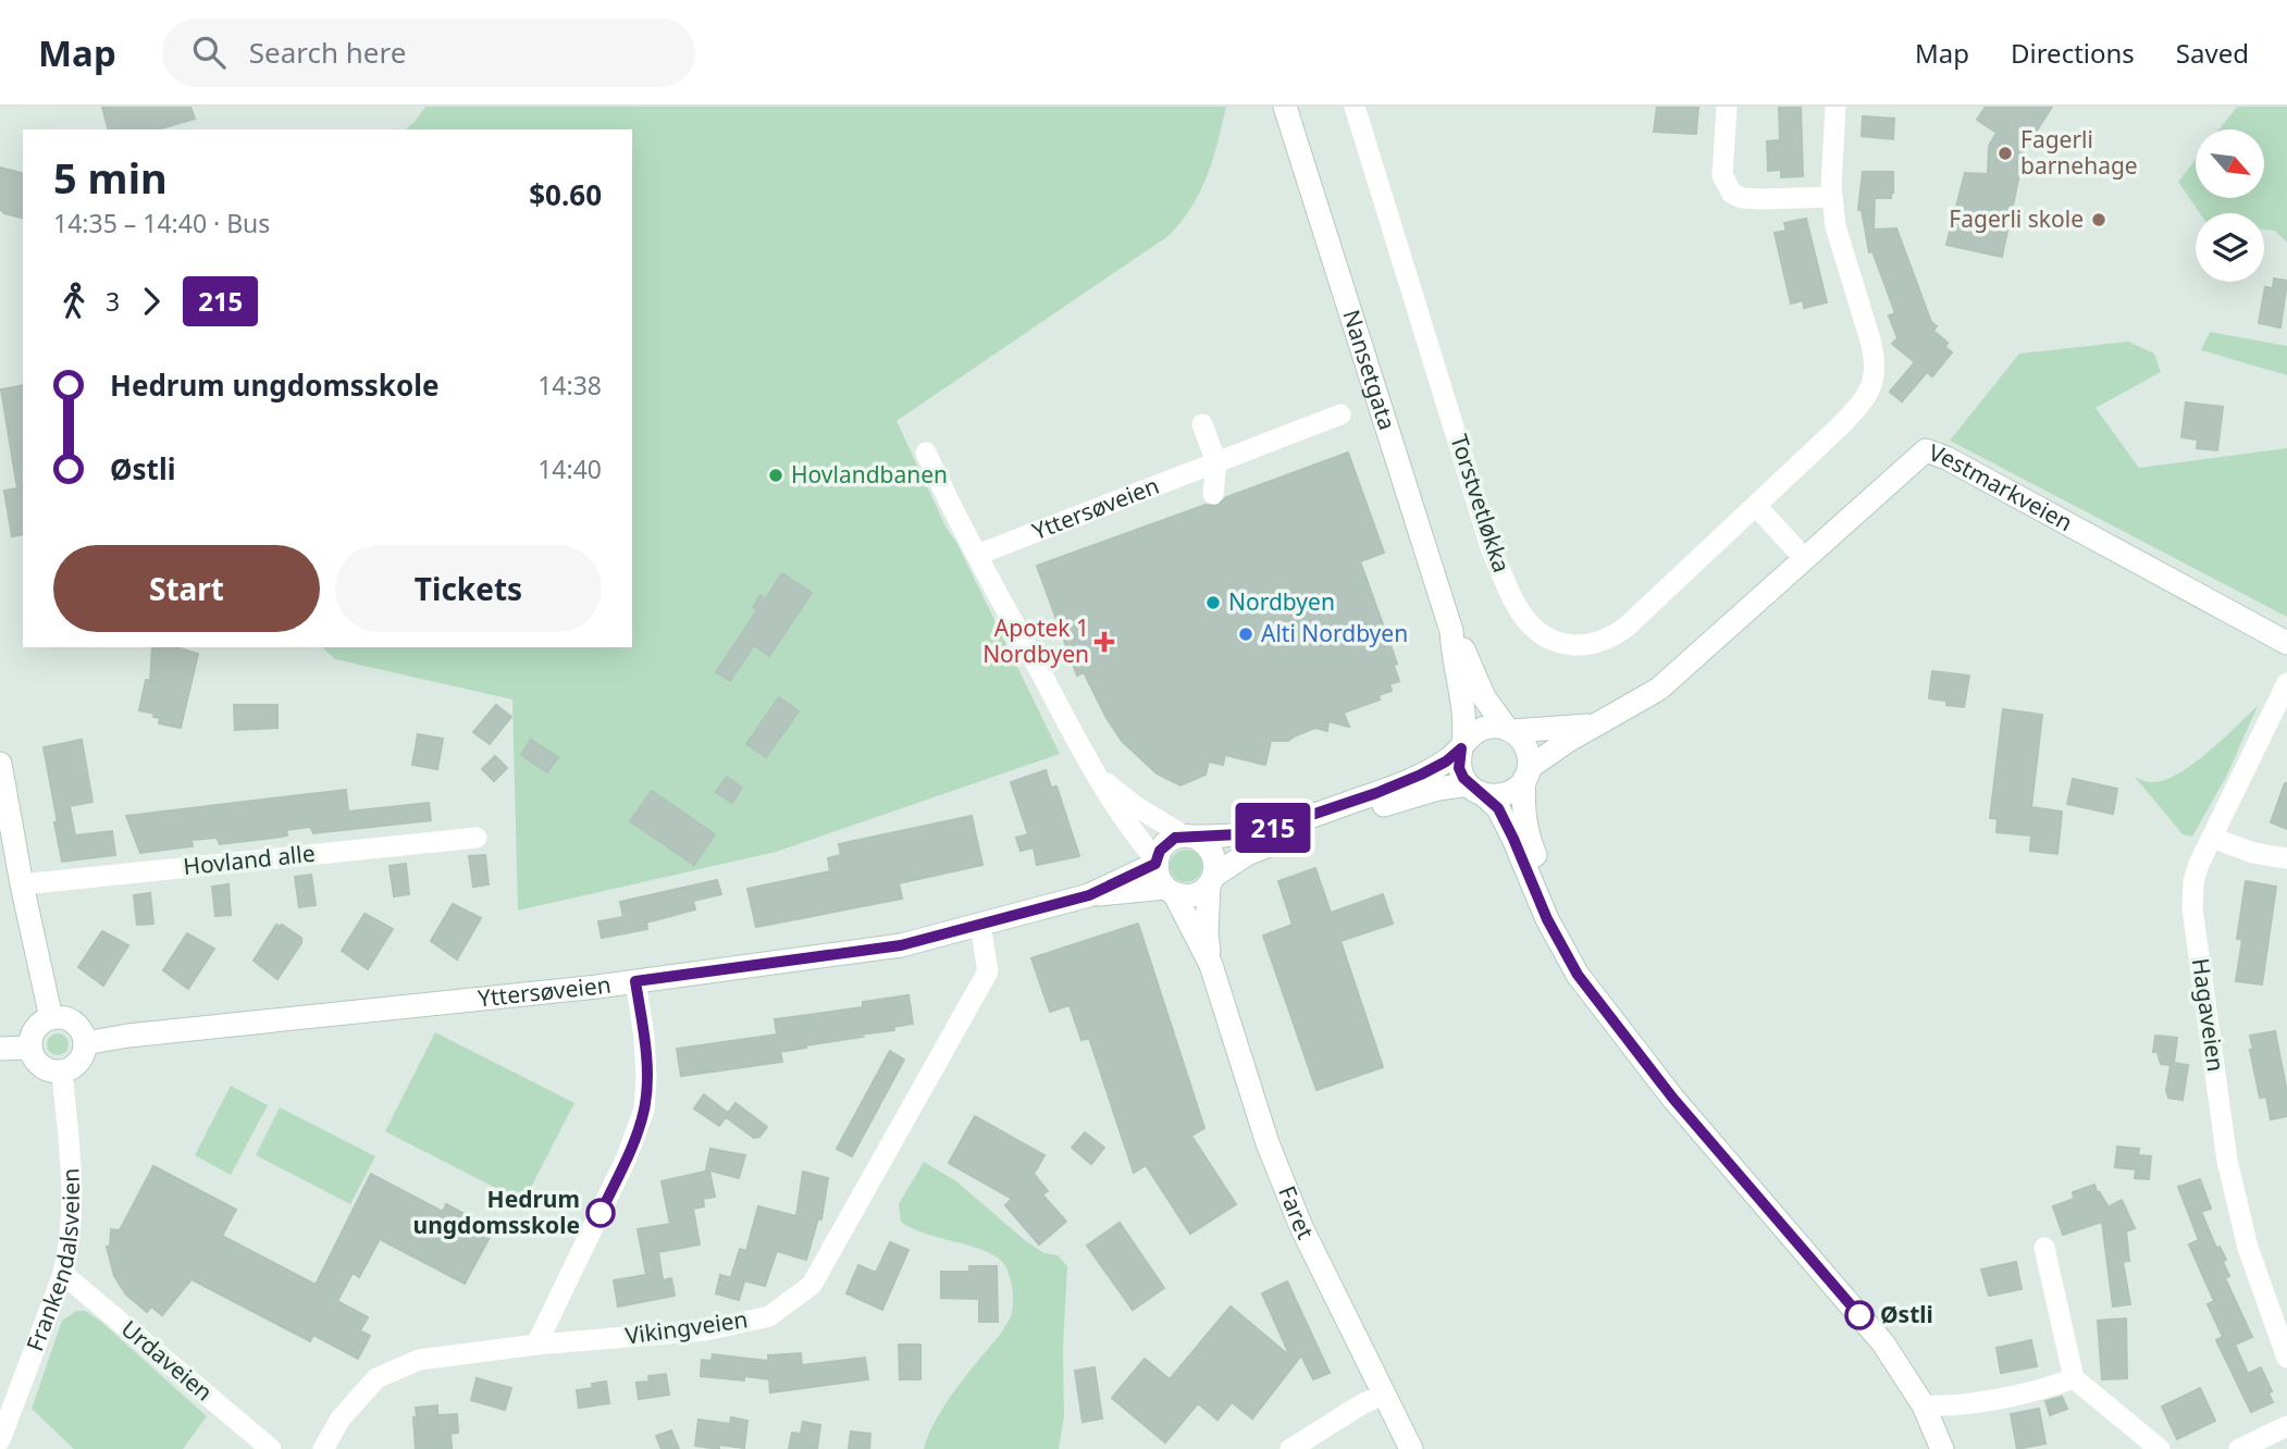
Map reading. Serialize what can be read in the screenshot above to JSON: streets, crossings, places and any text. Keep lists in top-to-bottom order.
{
  "streets": {
    "main road": [
      "Nansetgata",
      "Vestmarkveien",
      "Yttersøveien",
      "Faret"
    ],
    "street": [
      "Torstvetløkka",
      "Hovland alle",
      "Hagaveien",
      "Frankendalsveien",
      "Vikingveien",
      "Urdaveien"
    ]
  },
  "crossings": [
    ["Nansetgata", "Vestmarkveien"],
    ["Yttersøveien", "Faret"],
    ["Yttersøveien", "Frankendalsveien"],
    ["Yttersøveien", "Vikingveien"],
    ["Frankendalsveien", "Urdaveien"]
  ],
  "places": {
    "other": [
      "Fagerli barnehage",
      "Fagerli skole",
      "Hovlandbanen",
      "Nordbyen",
      "Alti Nordbyen",
      "Hedrum ungdomsskole",
      "Østli"
    ],
    "health": ["Apotek 1 Nordbyen"]
  },
  "lines": ["bus line 215"],
  "north": "bottom right",
  "page": {
    "header": "Map",
    "search": "Search here",
    "nav": ["Map", "Directions", "Saved"],
    "on_map": "215",
    "heading": ["5 min", "14:35 – 14:40 · Bus", "$0.60"],
    "legs": ["3", "215"],
    "list": [
      {
        "name": "Hedrum ungdomsskole",
        "value": "14:38"
      },
      {
        "name": "Østli",
        "value": "14:40"
      }
    ],
    "buttons": ["Start", "Tickets"]
  }
}
